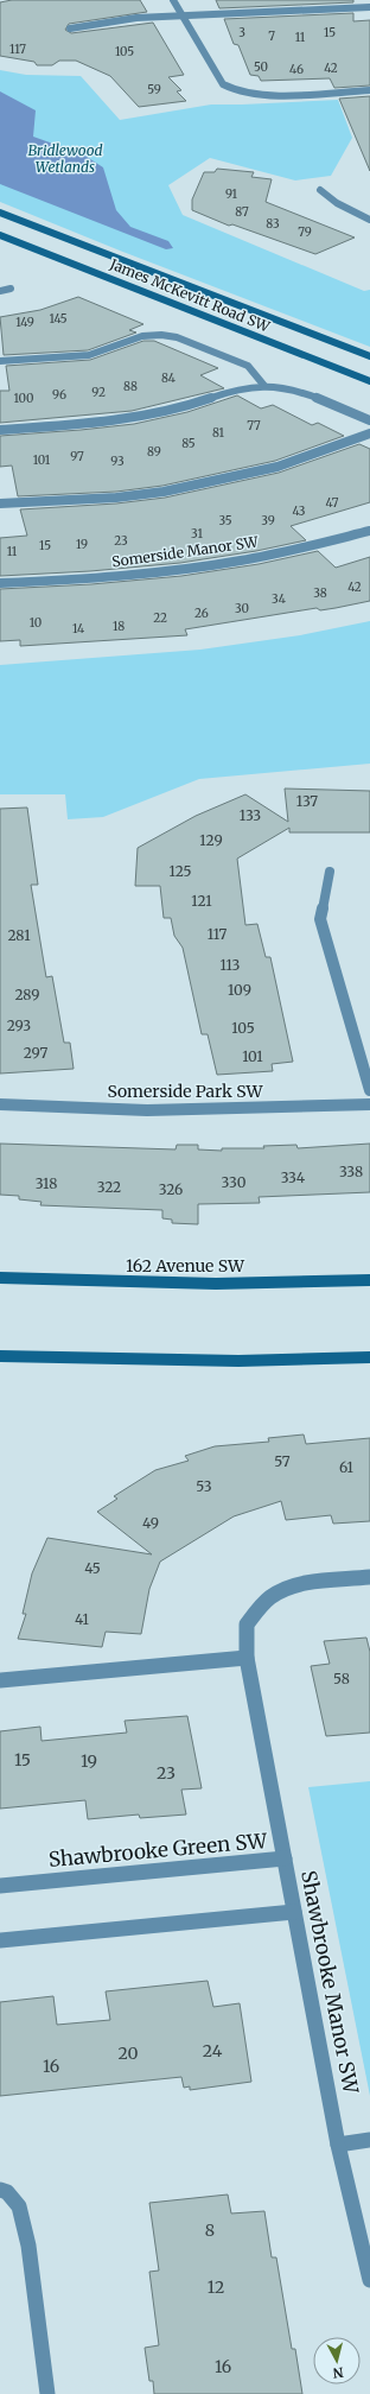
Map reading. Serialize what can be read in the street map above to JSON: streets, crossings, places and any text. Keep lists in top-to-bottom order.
{
  "streets": {
    "main road": ["James McKevitt Road SW", "162 Avenue SW"],
    "street": [
      "Somerside Manor SW",
      "Somerside Park SW",
      "Shawbrooke Green SW",
      "Shawbrooke Manor SW"
    ]
  },
  "crossings": [
    ["Shawbrooke Green SW", "Shawbrooke Manor SW"]
  ],
  "parks": ["Bridlewood Wetlands"],
  "house_numbers": [
    "3",
    "15",
    "7",
    "11",
    "117",
    "105",
    "50",
    "42",
    "46",
    "59",
    "91",
    "87",
    "83",
    "79",
    "145",
    "149",
    "84",
    "88",
    "92",
    "96",
    "100",
    "77",
    "81",
    "85",
    "89",
    "97",
    "101",
    "93",
    "47",
    "43",
    "35",
    "39",
    "31",
    "23",
    "19",
    "15",
    "11",
    "42",
    "38",
    "34",
    "30",
    "26",
    "22",
    "10",
    "18",
    "14",
    "137",
    "133",
    "129",
    "125",
    "121",
    "117",
    "281",
    "113",
    "109",
    "289",
    "293",
    "105",
    "297",
    "101",
    "338",
    "334",
    "330",
    "318",
    "322",
    "326",
    "57",
    "61",
    "53",
    "49",
    "45",
    "41",
    "58",
    "15",
    "19",
    "23",
    "24",
    "20",
    "16",
    "8",
    "12",
    "16"
  ],
  "north": "bottom"
}
